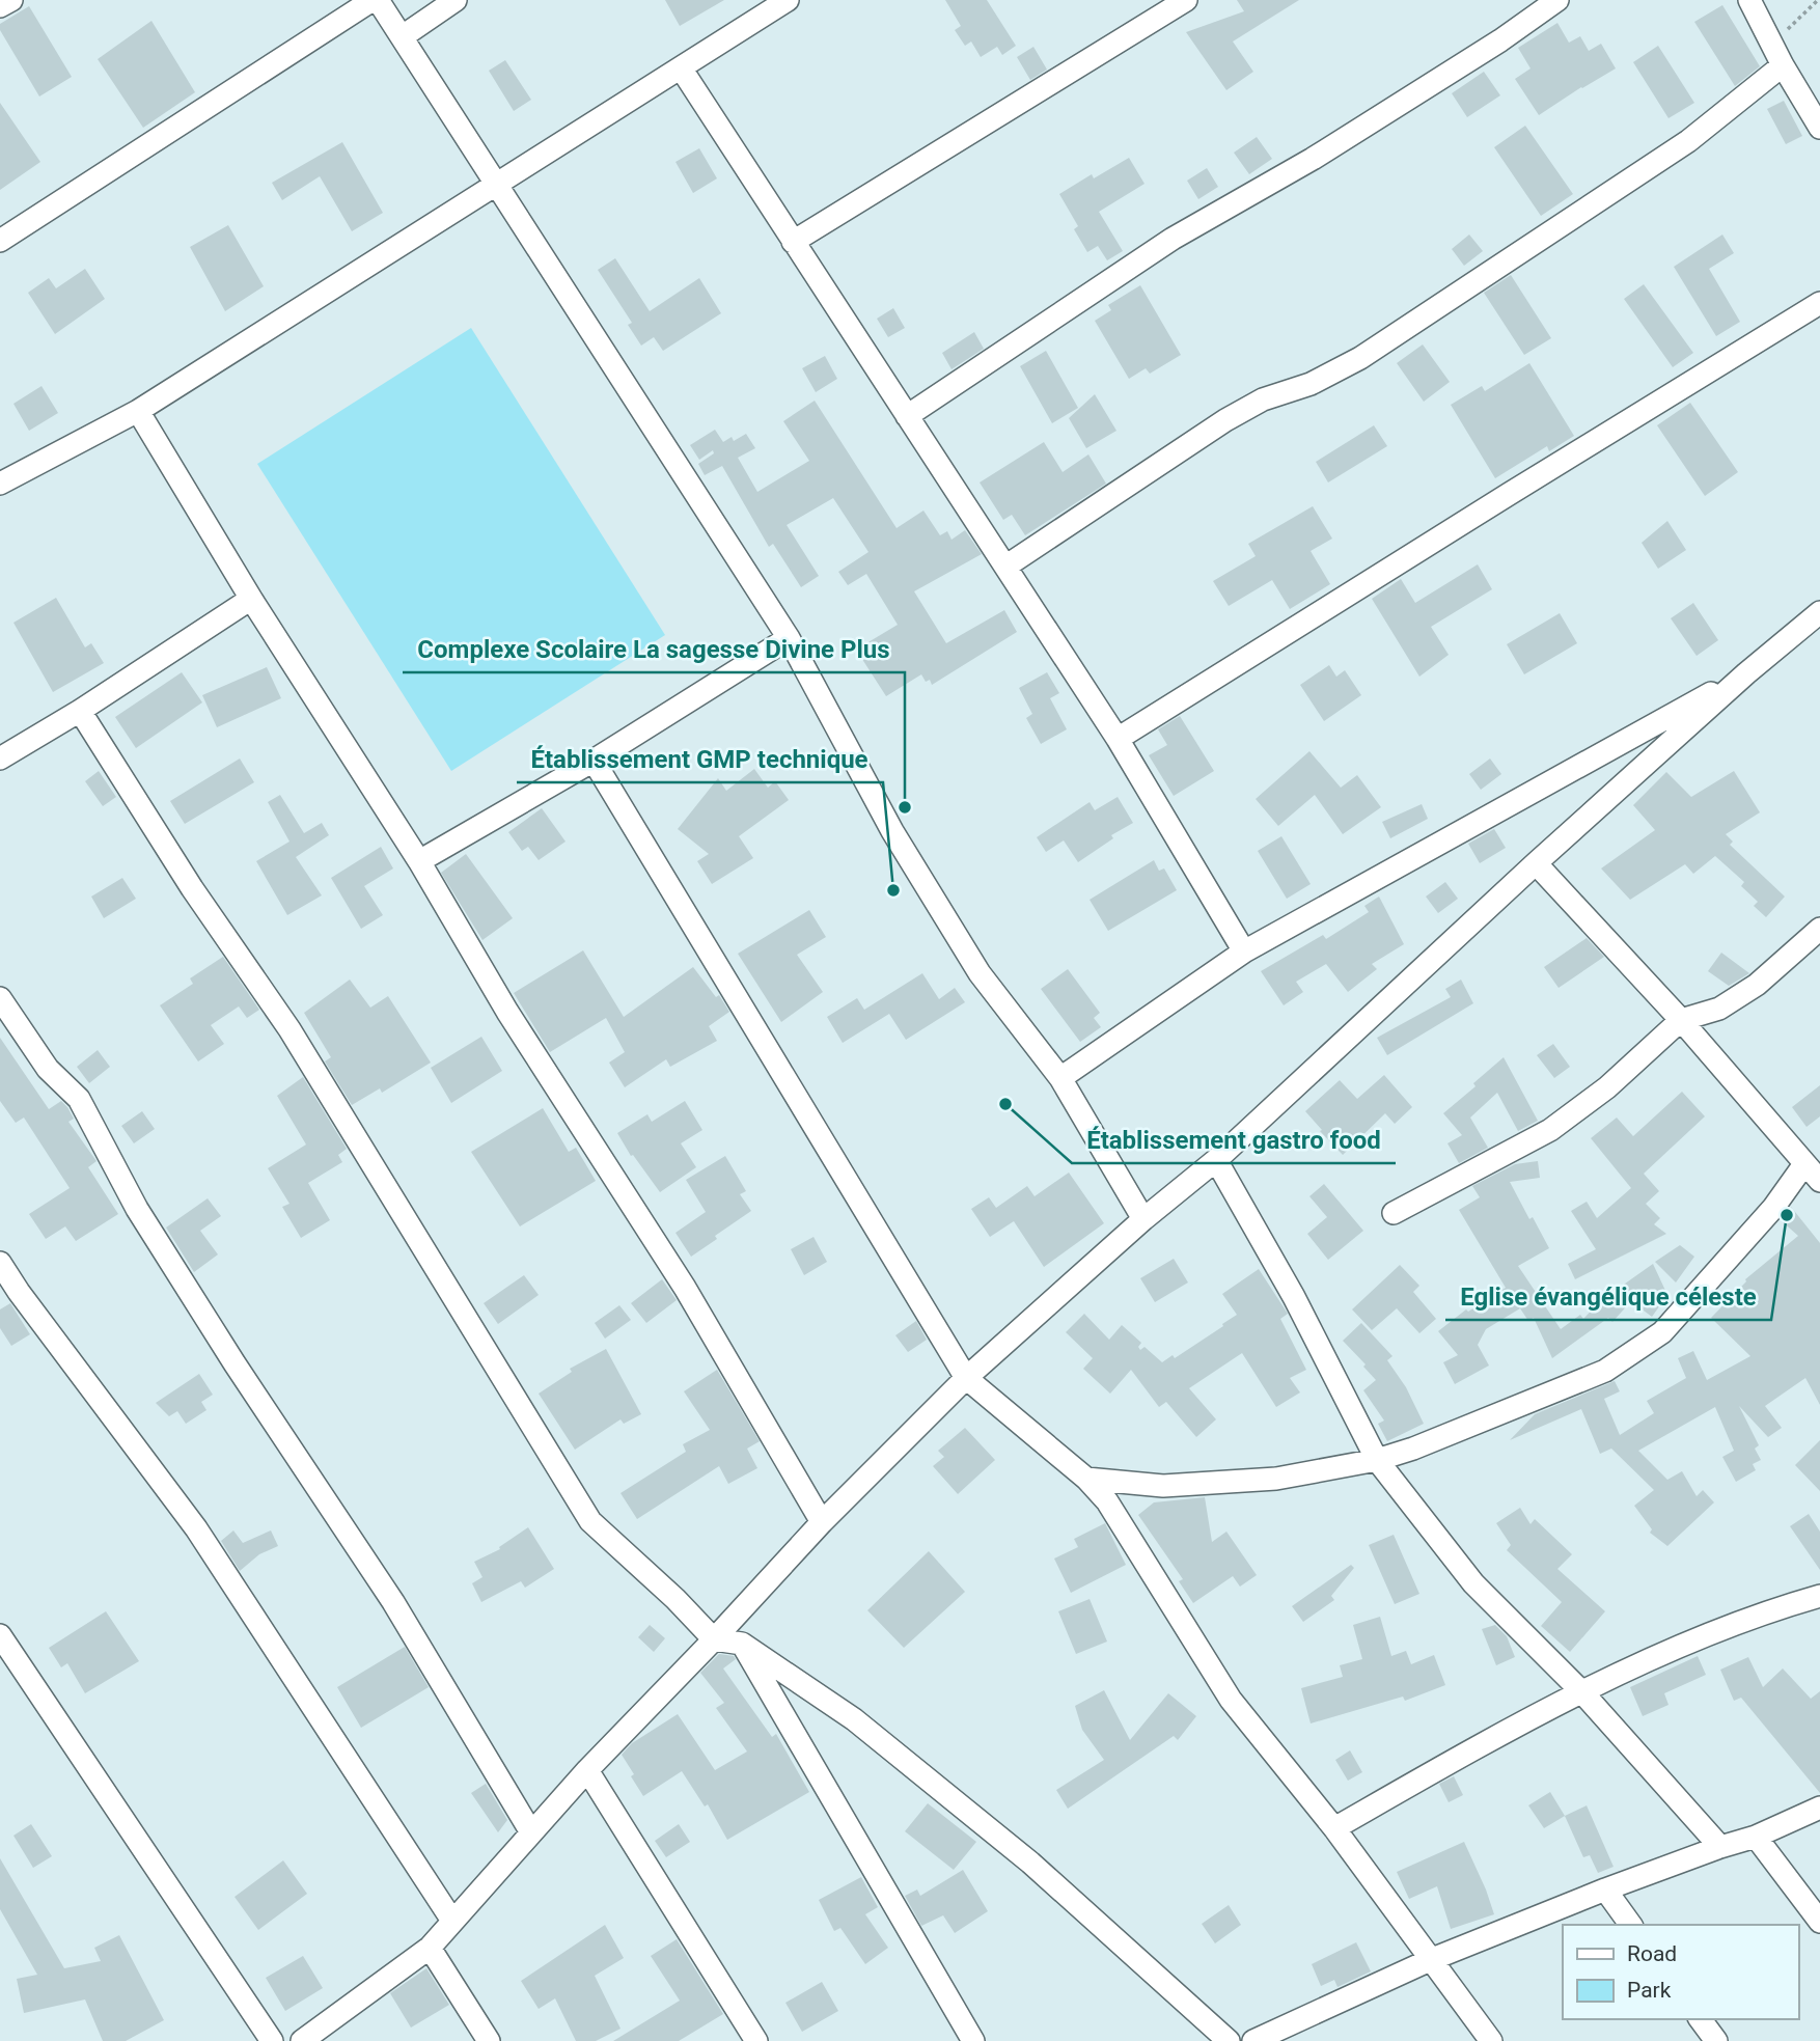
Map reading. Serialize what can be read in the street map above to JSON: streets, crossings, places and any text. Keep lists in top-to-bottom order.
{
  "places": [
    "Complexe Scolaire La sagesse Divine Plus",
    "Établissement GMP technique",
    "Établissement gastro food",
    "Eglise évangélique céleste"
  ],
  "legend": ["Road", "Park"]
}
